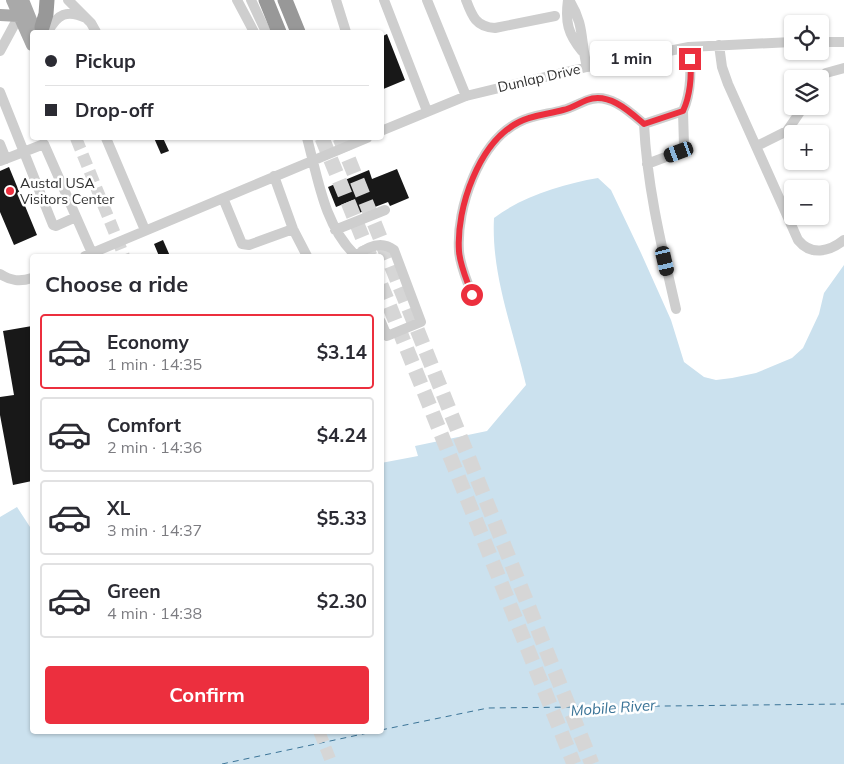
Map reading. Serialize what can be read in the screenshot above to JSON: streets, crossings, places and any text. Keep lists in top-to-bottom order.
{
  "streets": {
    "street": ["Dunlap Drive"]
  },
  "water": ["Mobile River"],
  "places": ["Austal USA Visitors Center"],
  "page": {
    "map_buttons": ["+", "−"],
    "banner": ["Pickup", "Drop-off"],
    "bubble": "1 min",
    "heading": "Choose a ride",
    "list": [
      {
        "name": "Economy",
        "note": "1 min · 14:35",
        "value": "$3.14"
      },
      {
        "name": "Comfort",
        "note": "2 min · 14:36",
        "value": "$4.24"
      },
      {
        "name": "XL",
        "note": "3 min · 14:37",
        "value": "$5.33"
      },
      {
        "name": "Green",
        "note": "4 min · 14:38",
        "value": "$2.30"
      }
    ],
    "buttons": "Confirm"
  }
}
